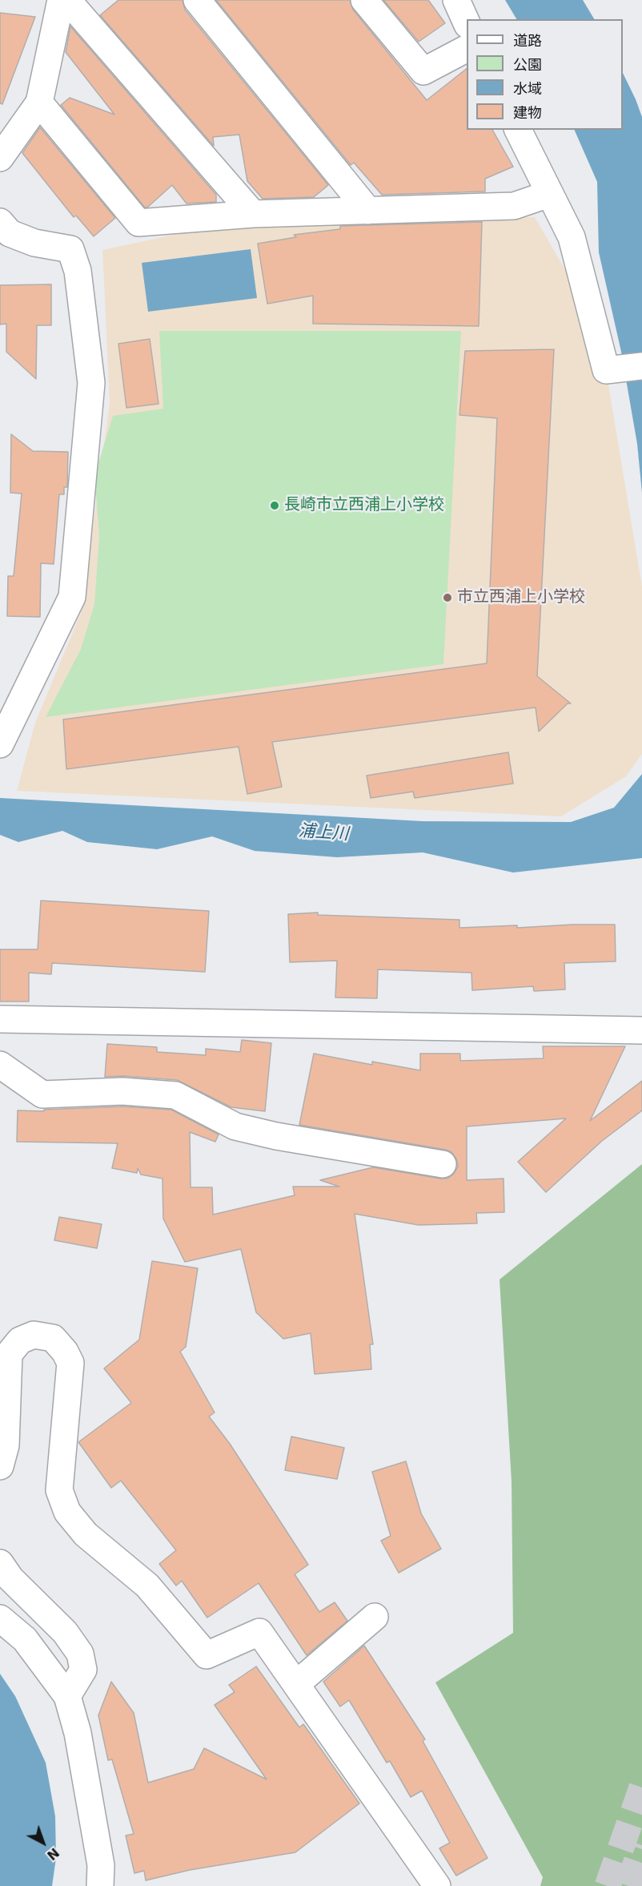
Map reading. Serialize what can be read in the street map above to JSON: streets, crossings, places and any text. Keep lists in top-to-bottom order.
{
  "water": ["浦上川"],
  "places": ["長崎市立西浦上小学校", "市立西浦上小学校"],
  "legend": [
    "道路",
    "公園",
    "水域",
    "建物"
  ],
  "north": "bottom right"
}
